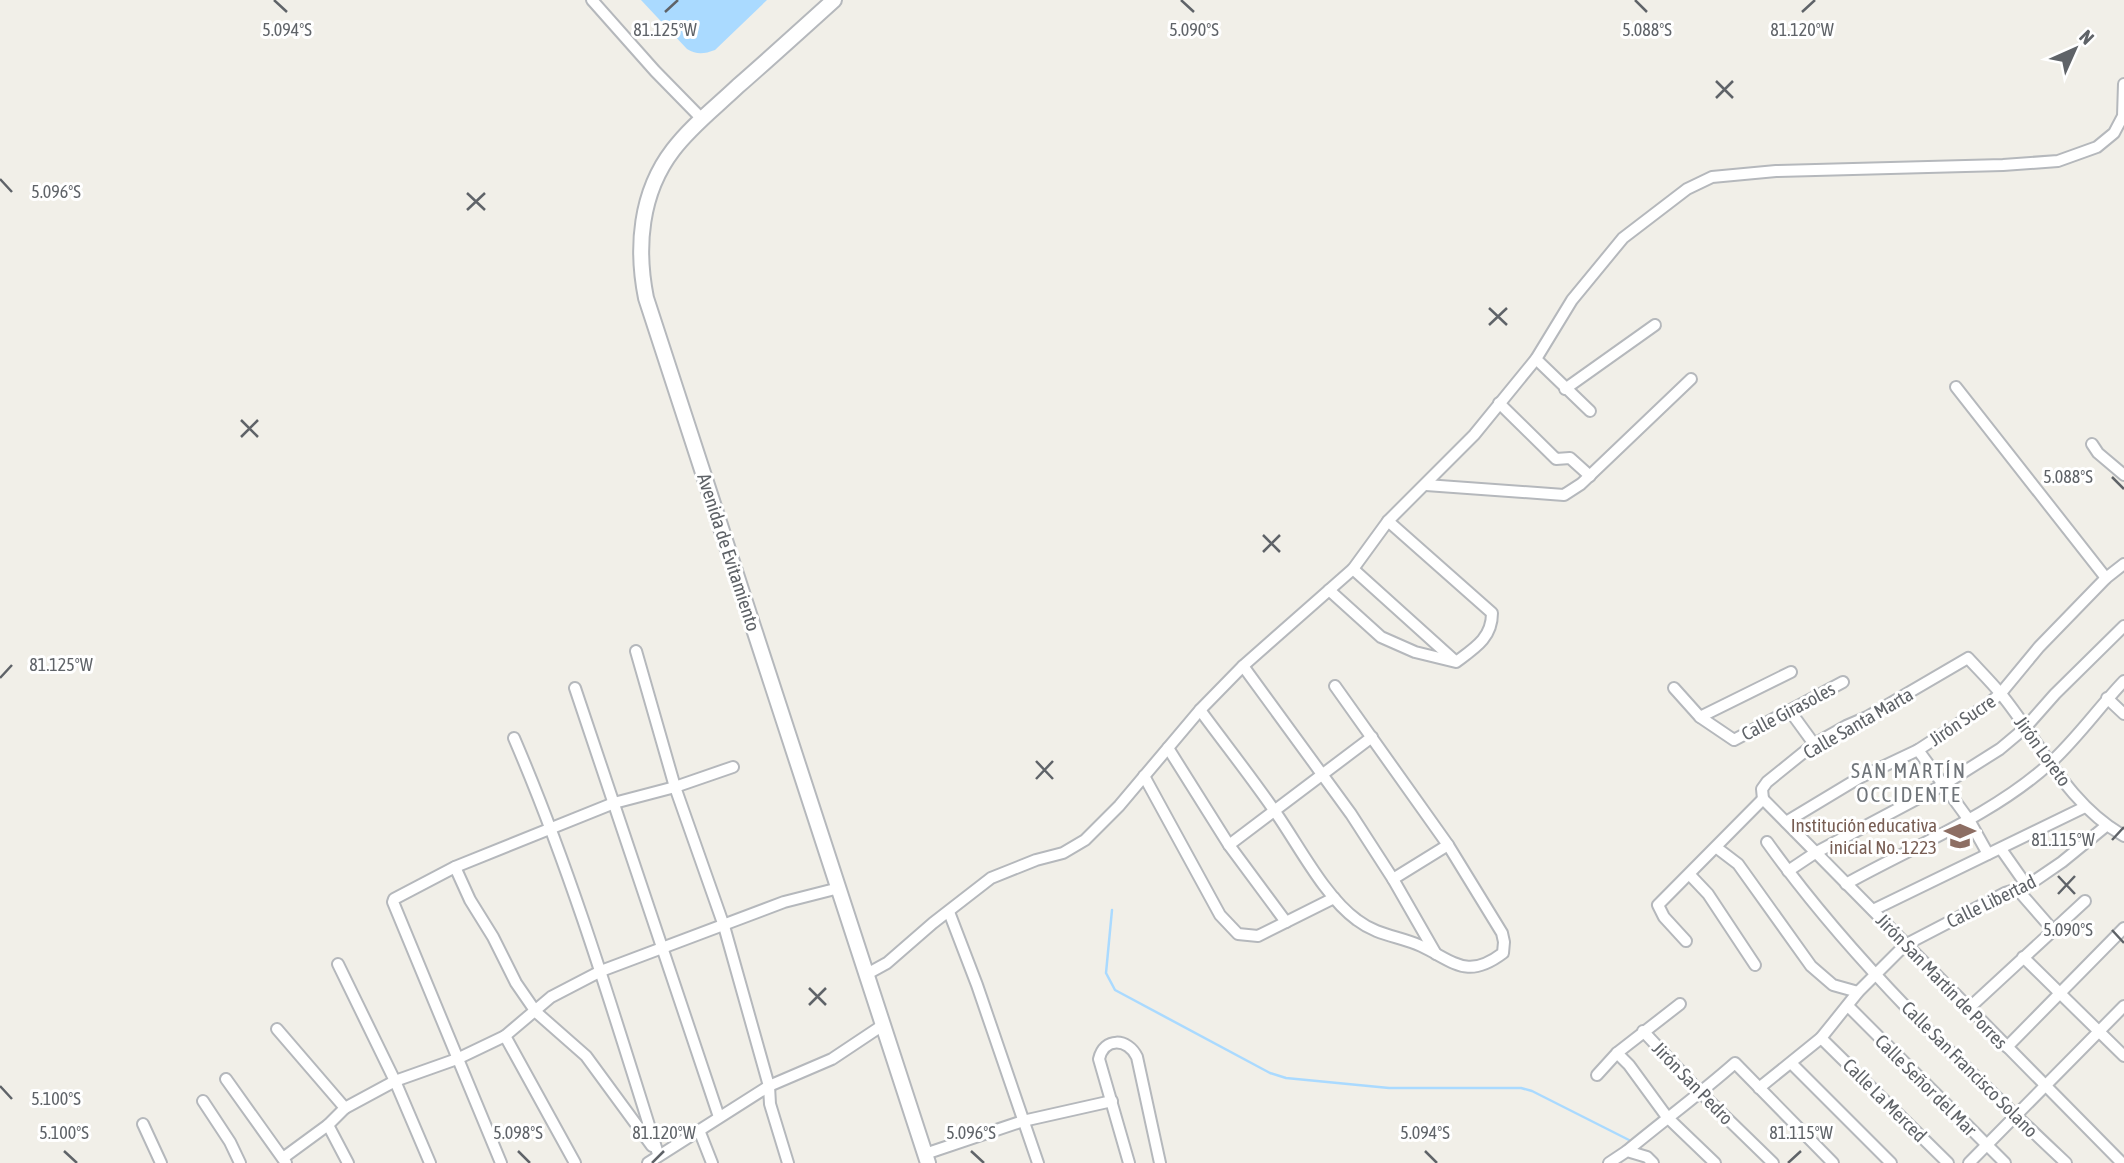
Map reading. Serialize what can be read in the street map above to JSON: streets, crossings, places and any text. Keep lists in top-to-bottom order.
{
  "streets": {
    "street": [
      "Avenida de Evitamiento",
      "Calle Girasoles",
      "Jirón Sucre",
      "Calle Santa Marta",
      "Jirón Loreto",
      "Calle Libertad",
      "Jirón San Martín de Porres",
      "Calle San Francisco Solano",
      "Jirón San Pedro",
      "Calle Señor del Mar",
      "Calle La Merced"
    ]
  },
  "crossings": [
    ["Jirón Sucre", "Jirón Loreto"],
    ["Jirón Sucre", "Jirón San Martín de Porres"],
    ["Calle Santa Marta", "Jirón Loreto"],
    ["Calle Santa Marta", "Jirón San Martín de Porres"],
    ["Jirón Loreto", "Calle Libertad"],
    ["Calle Libertad", "Jirón San Martín de Porres"],
    ["Calle Libertad", "Calle San Francisco Solano"],
    ["Calle Libertad", "Calle Señor del Mar"],
    ["Calle Libertad", "Calle La Merced"]
  ],
  "districts": ["SAN MARTÍN OCCIDENTE"],
  "places": {
    "school or university": ["Institución educativa inicial No. 1223"]
  },
  "north": "top right",
  "coordinates": [
    "5.094°S",
    "81.125°W",
    "5.090°S",
    "5.088°S",
    "81.120°W",
    "5.096°S",
    "81.115°W",
    "5.100°S",
    "5.098°S"
  ]
}
